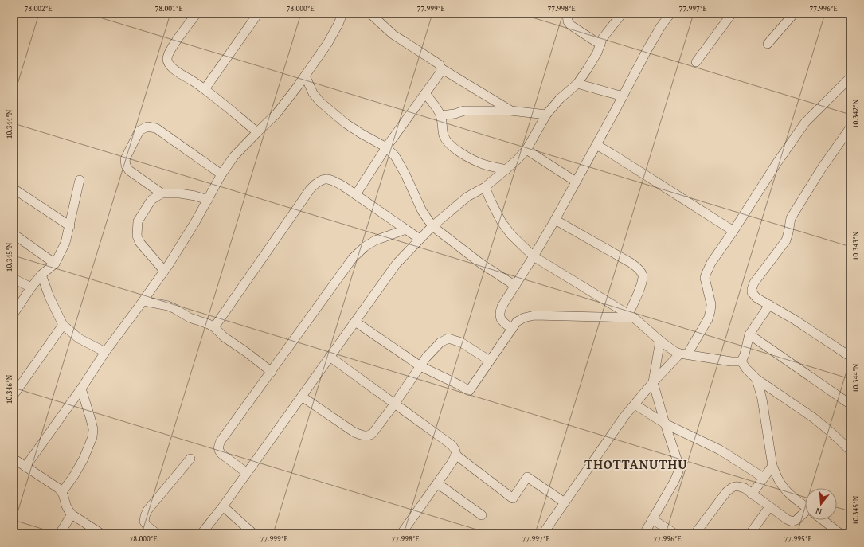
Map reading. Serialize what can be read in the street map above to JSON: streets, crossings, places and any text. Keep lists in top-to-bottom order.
{
  "districts": ["THOTTANUTHU"],
  "north": "bottom",
  "coordinates": [
    "78.002°E",
    "78.001°E",
    "78.000°E",
    "77.999°E",
    "77.998°E",
    "77.997°E",
    "77.996°E",
    "10.342°N",
    "10.344°N",
    "10.343°N",
    "10.345°N",
    "10.346°N",
    "77.995°E"
  ]
}
